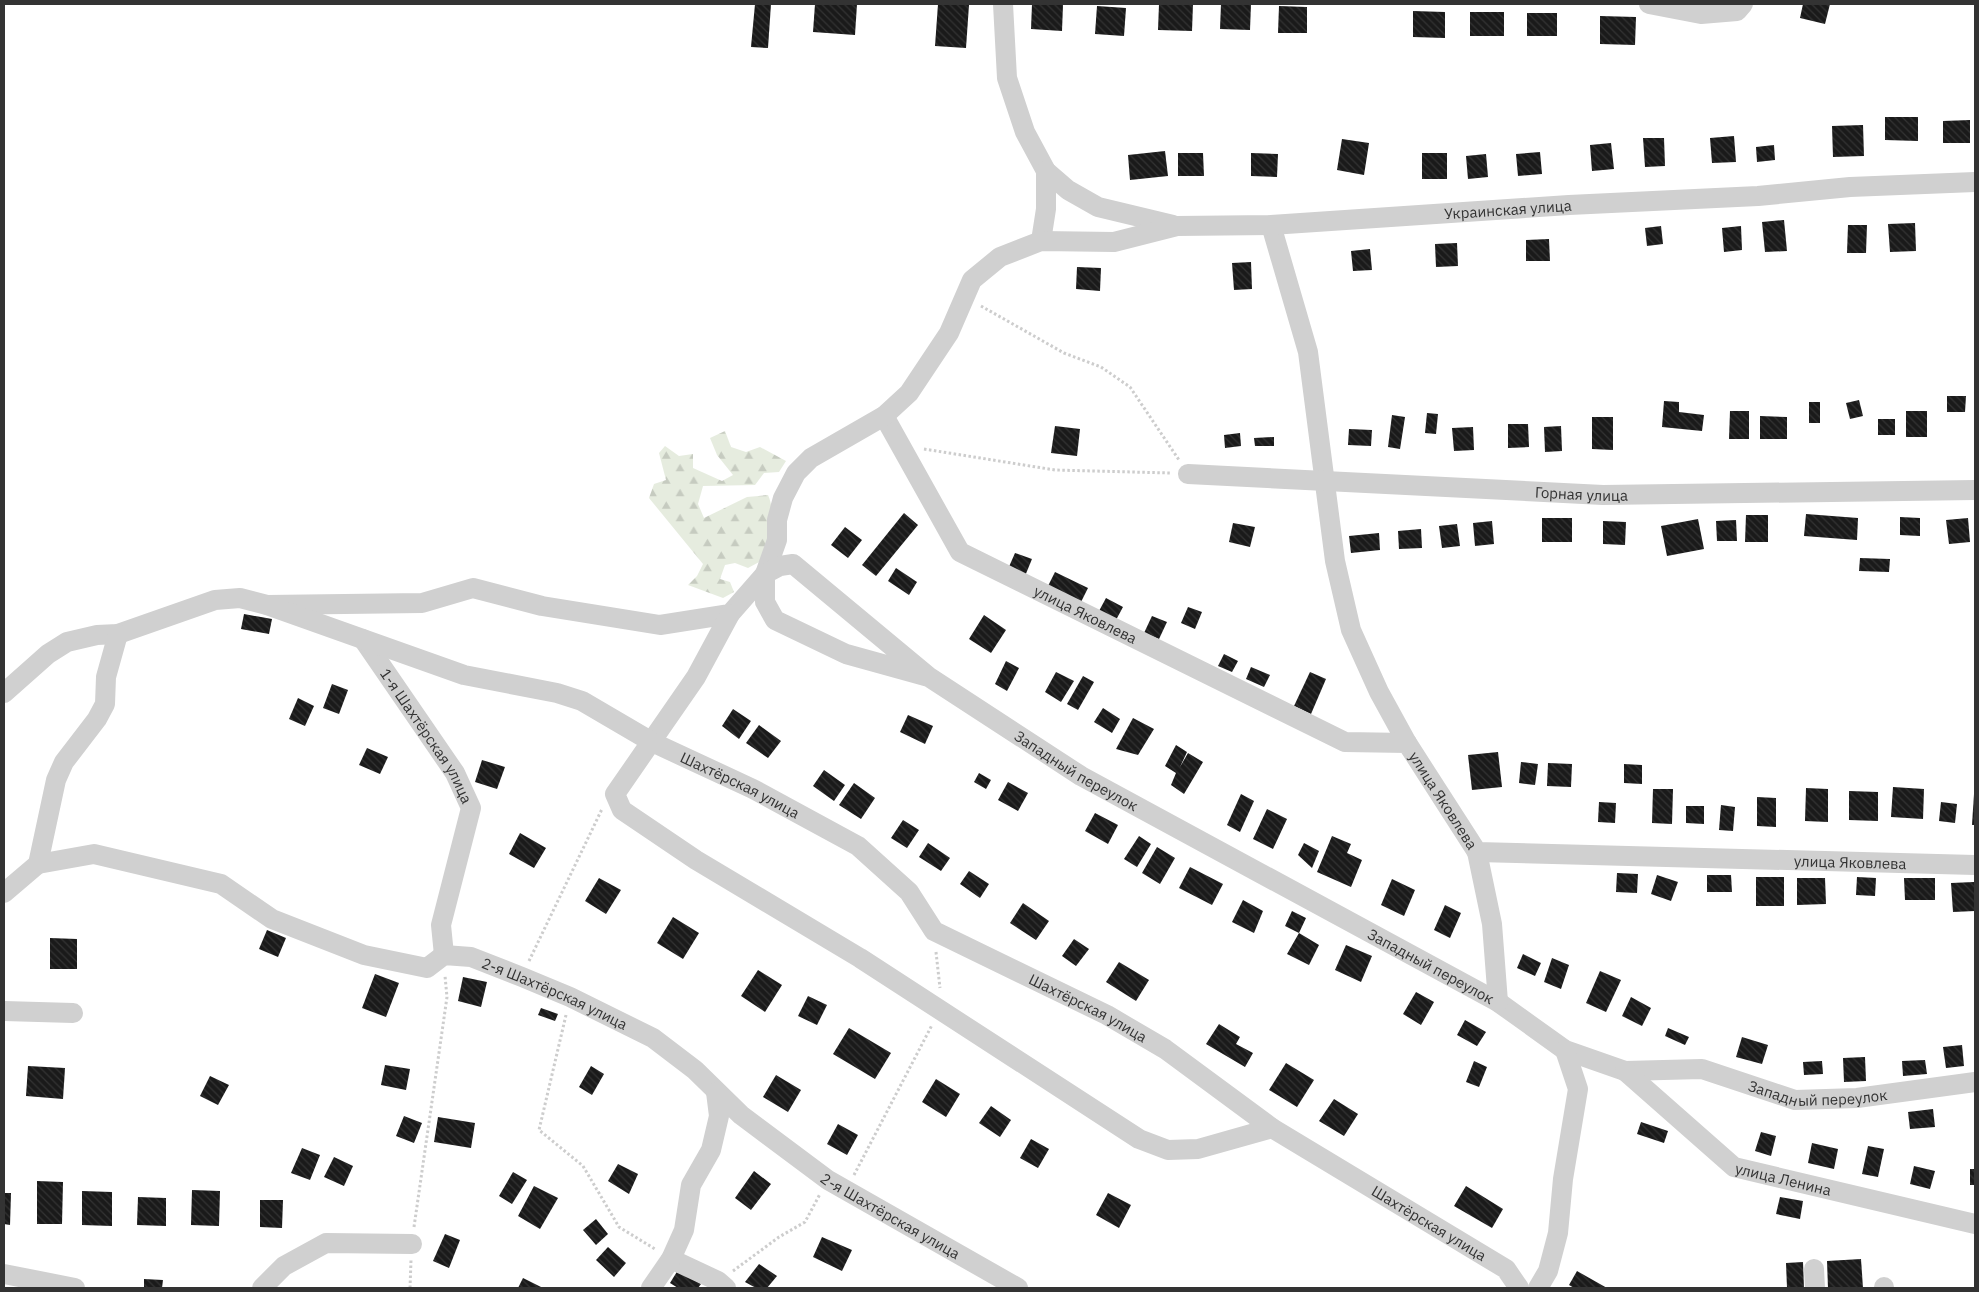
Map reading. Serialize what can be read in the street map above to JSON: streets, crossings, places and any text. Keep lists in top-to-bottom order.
{
  "streets": {
    "street": [
      "Украинская улица",
      "Горная улица",
      "улица Яковлева",
      "1-я Шахтёрская улица",
      "Западный переулок",
      "Шахтёрская улица",
      "2-я Шахтёрская улица",
      "улица Ленина"
    ]
  },
  "crossings": [
    ["1-я Шахтёрская улица", "Шахтёрская улица"],
    ["1-я Шахтёрская улица", "2-я Шахтёрская улица"],
    ["Западный переулок", "улица Ленина"]
  ]
}
